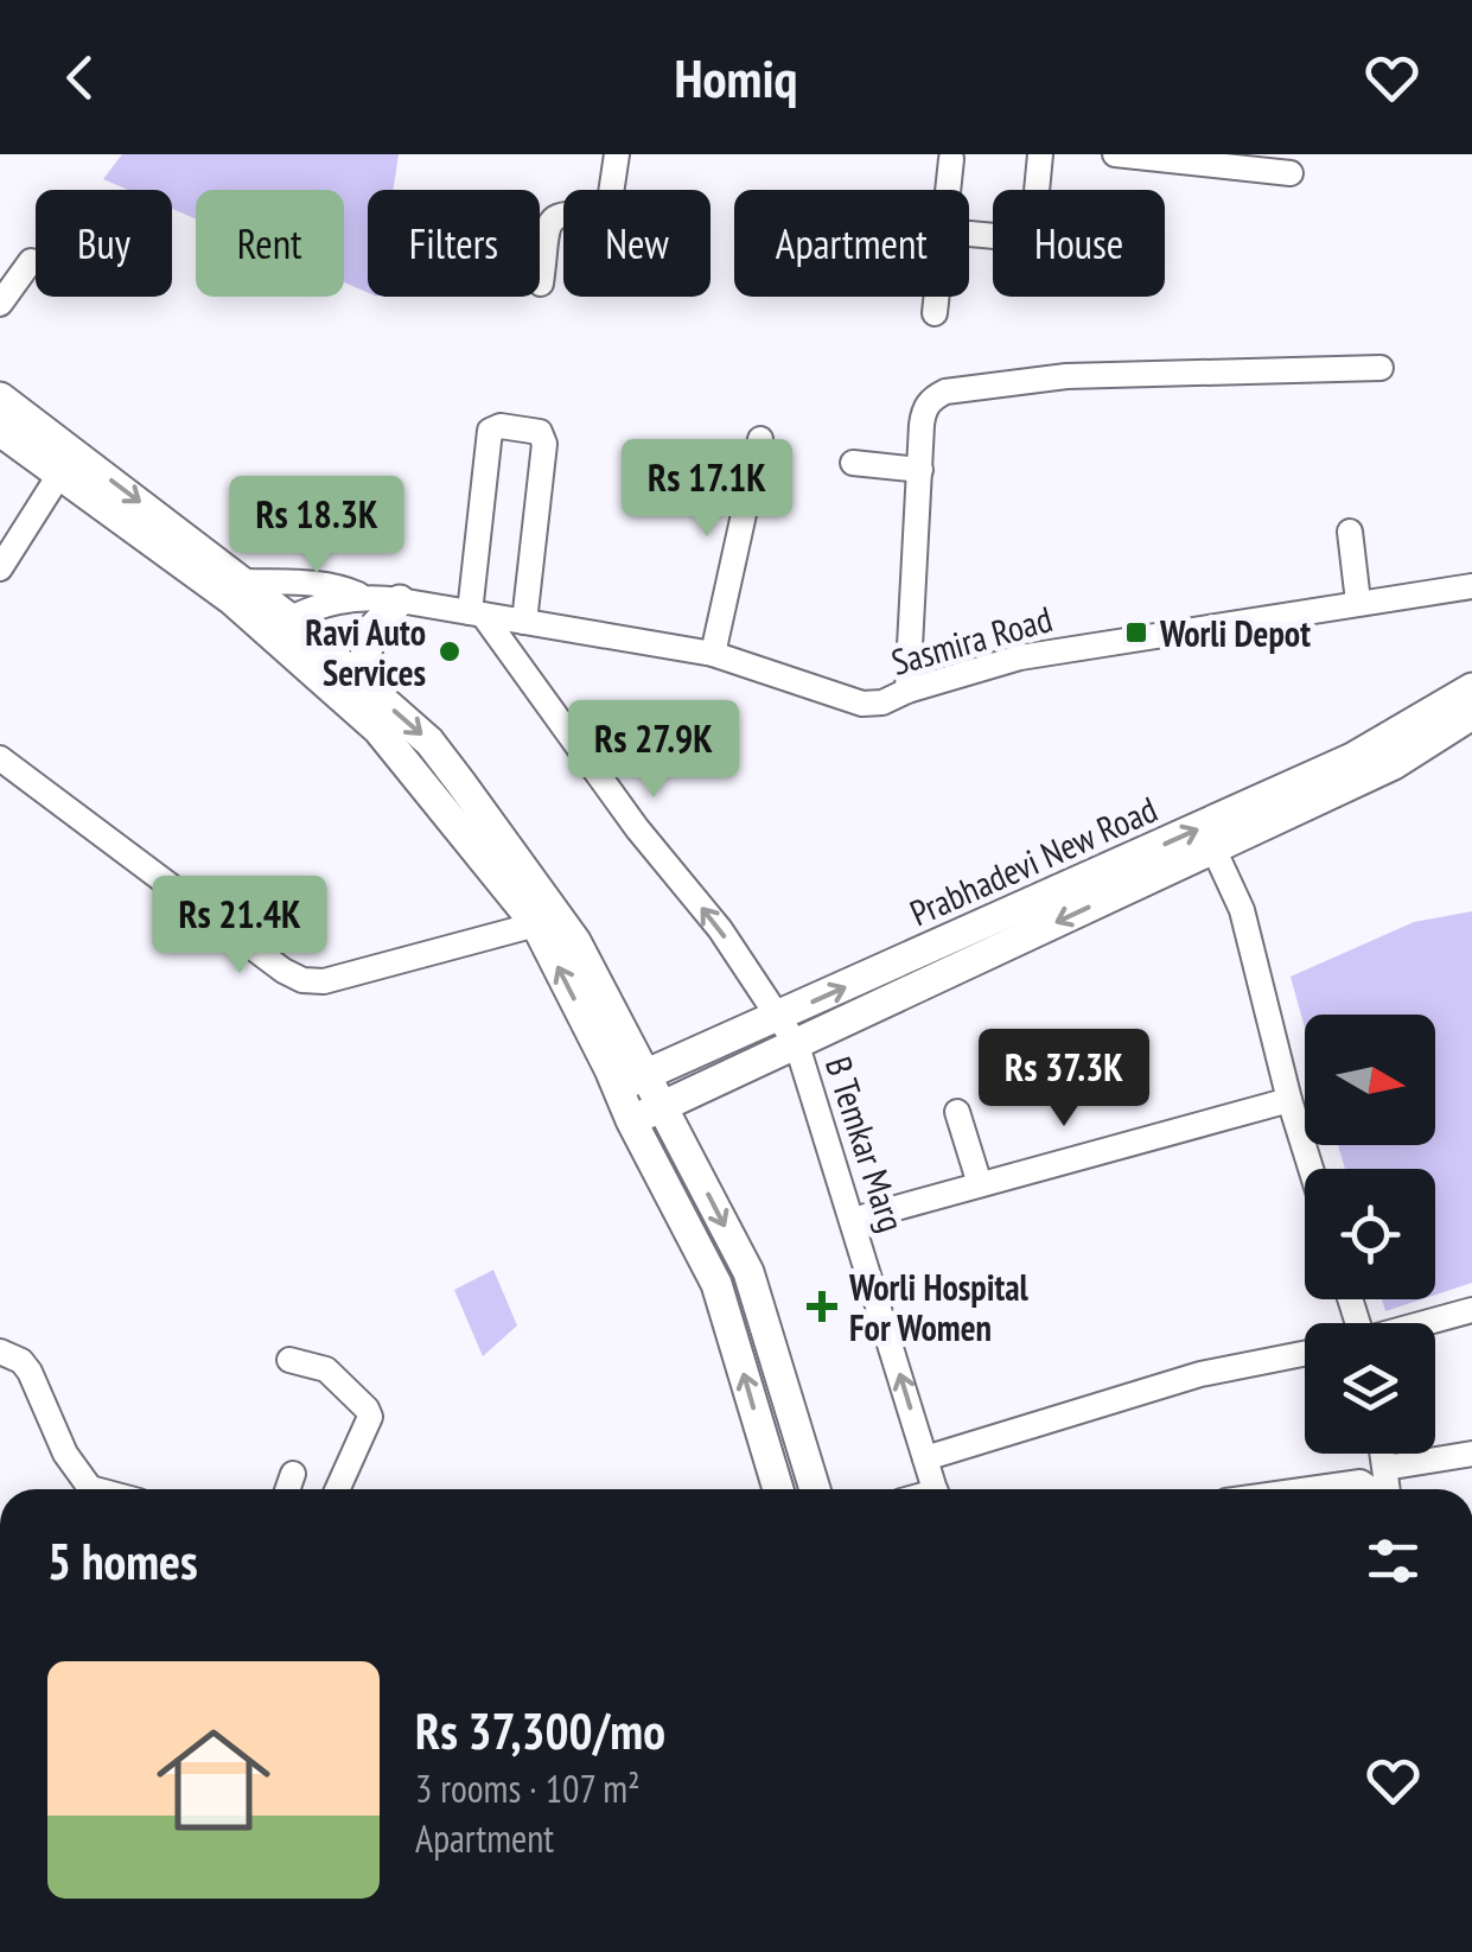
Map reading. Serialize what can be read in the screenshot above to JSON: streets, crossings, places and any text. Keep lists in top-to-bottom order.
{
  "streets": {
    "main road": ["Prabhadevi New Road"],
    "street": ["Sasmira Road", "B Temkar Marg"]
  },
  "crossings": [
    ["Sasmira Road", "B Temkar Marg"],
    ["Prabhadevi New Road", "B Temkar Marg"]
  ],
  "one_way": ["B Temkar Marg"],
  "places": {
    "transit": ["Worli Depot"],
    "other": ["Ravi Auto Services"],
    "health": ["Worli Hospital For Women"]
  },
  "north": "right",
  "page": {
    "header": "Homiq",
    "chip": [
      "Buy",
      "Rent",
      "Filters",
      "New",
      "Apartment",
      "House"
    ],
    "price": [
      "Rs 17.1K",
      "Rs 18.3K",
      "Rs 27.9K",
      "Rs 21.4K",
      "Rs 37.3K"
    ],
    "heading": "5 homes",
    "list": [
      {
        "name": "Rs 37,300/mo",
        "note": "3 rooms · 107 m² · Apartment"
      }
    ]
  }
}
